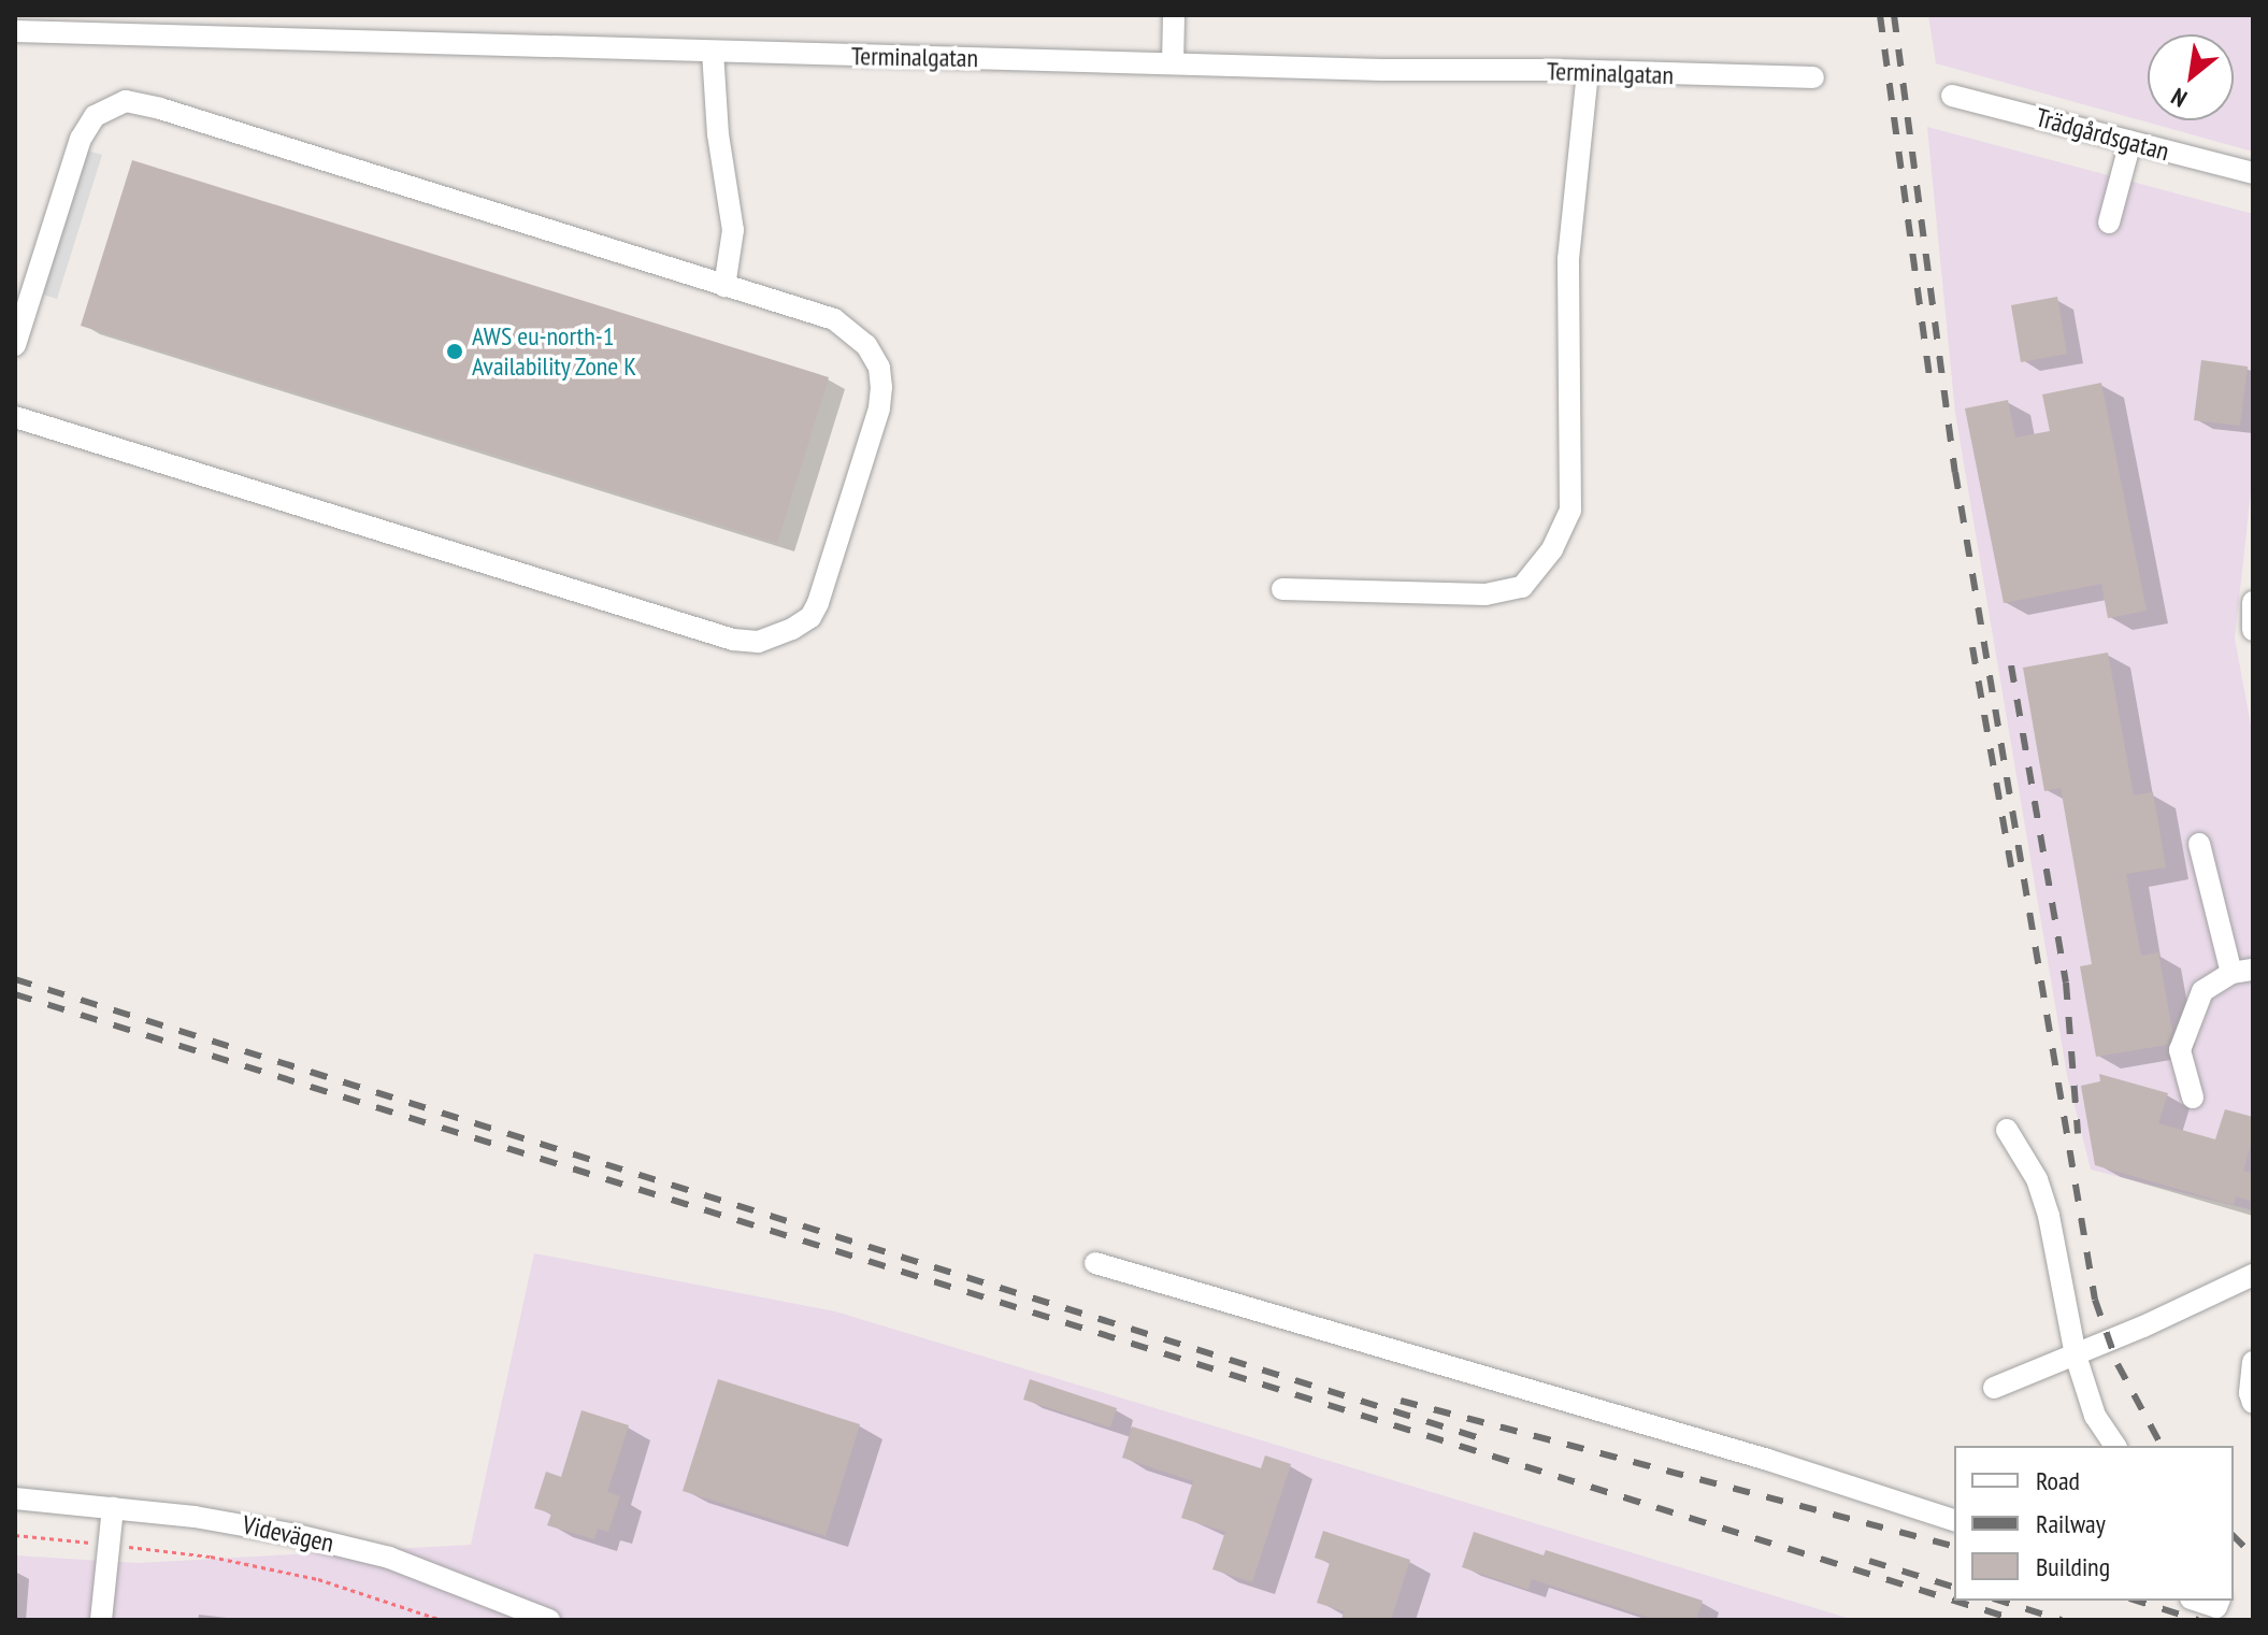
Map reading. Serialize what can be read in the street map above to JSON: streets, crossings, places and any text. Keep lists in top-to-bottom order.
{
  "streets": {
    "street": ["Terminalgatan", "Trädgårdsgatan", "Videvägen"]
  },
  "places": ["AWS eu-north-1 Availability Zone K"],
  "legend": ["Road", "Railway", "Building"],
  "north": "bottom left"
}
